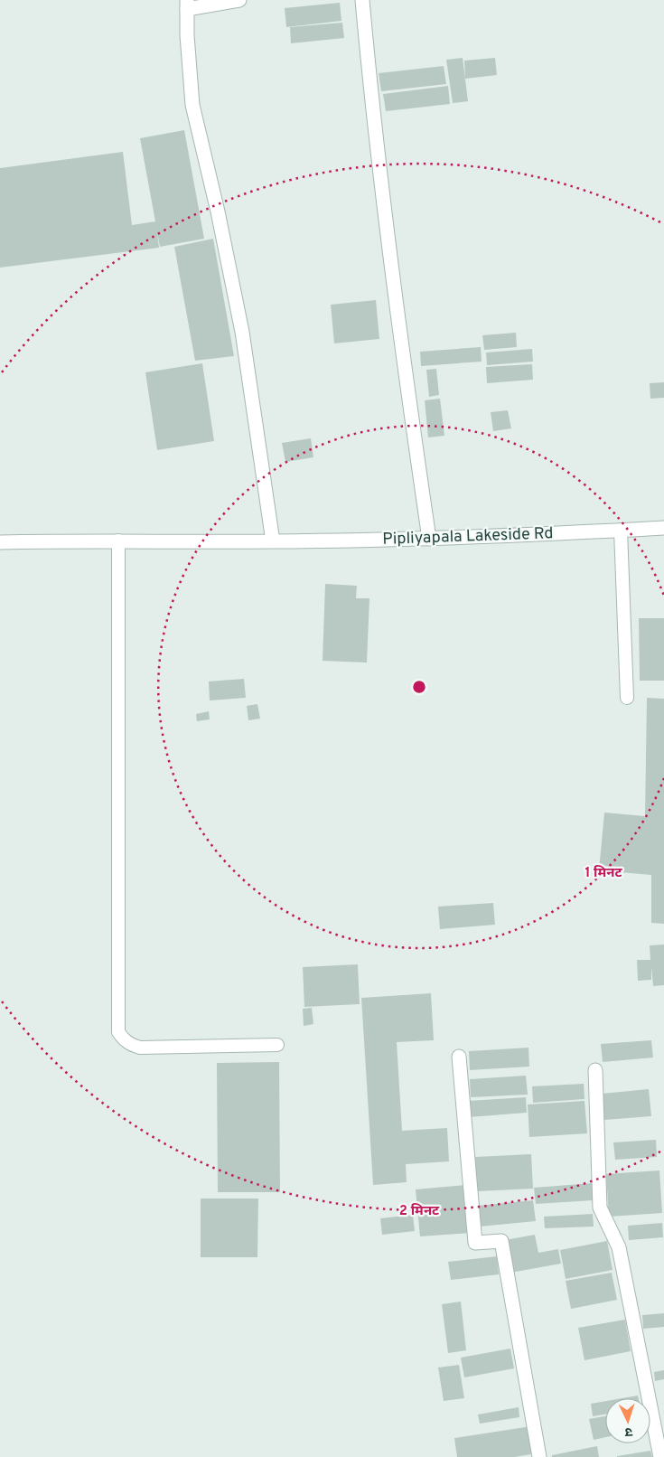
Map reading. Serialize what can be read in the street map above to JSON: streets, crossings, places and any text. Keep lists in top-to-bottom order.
{
  "streets": {
    "street": ["Pipliyapala Lakeside Rd"]
  },
  "north": "bottom",
  "rings": ["1 मिनट", "2 मिनट"]
}
